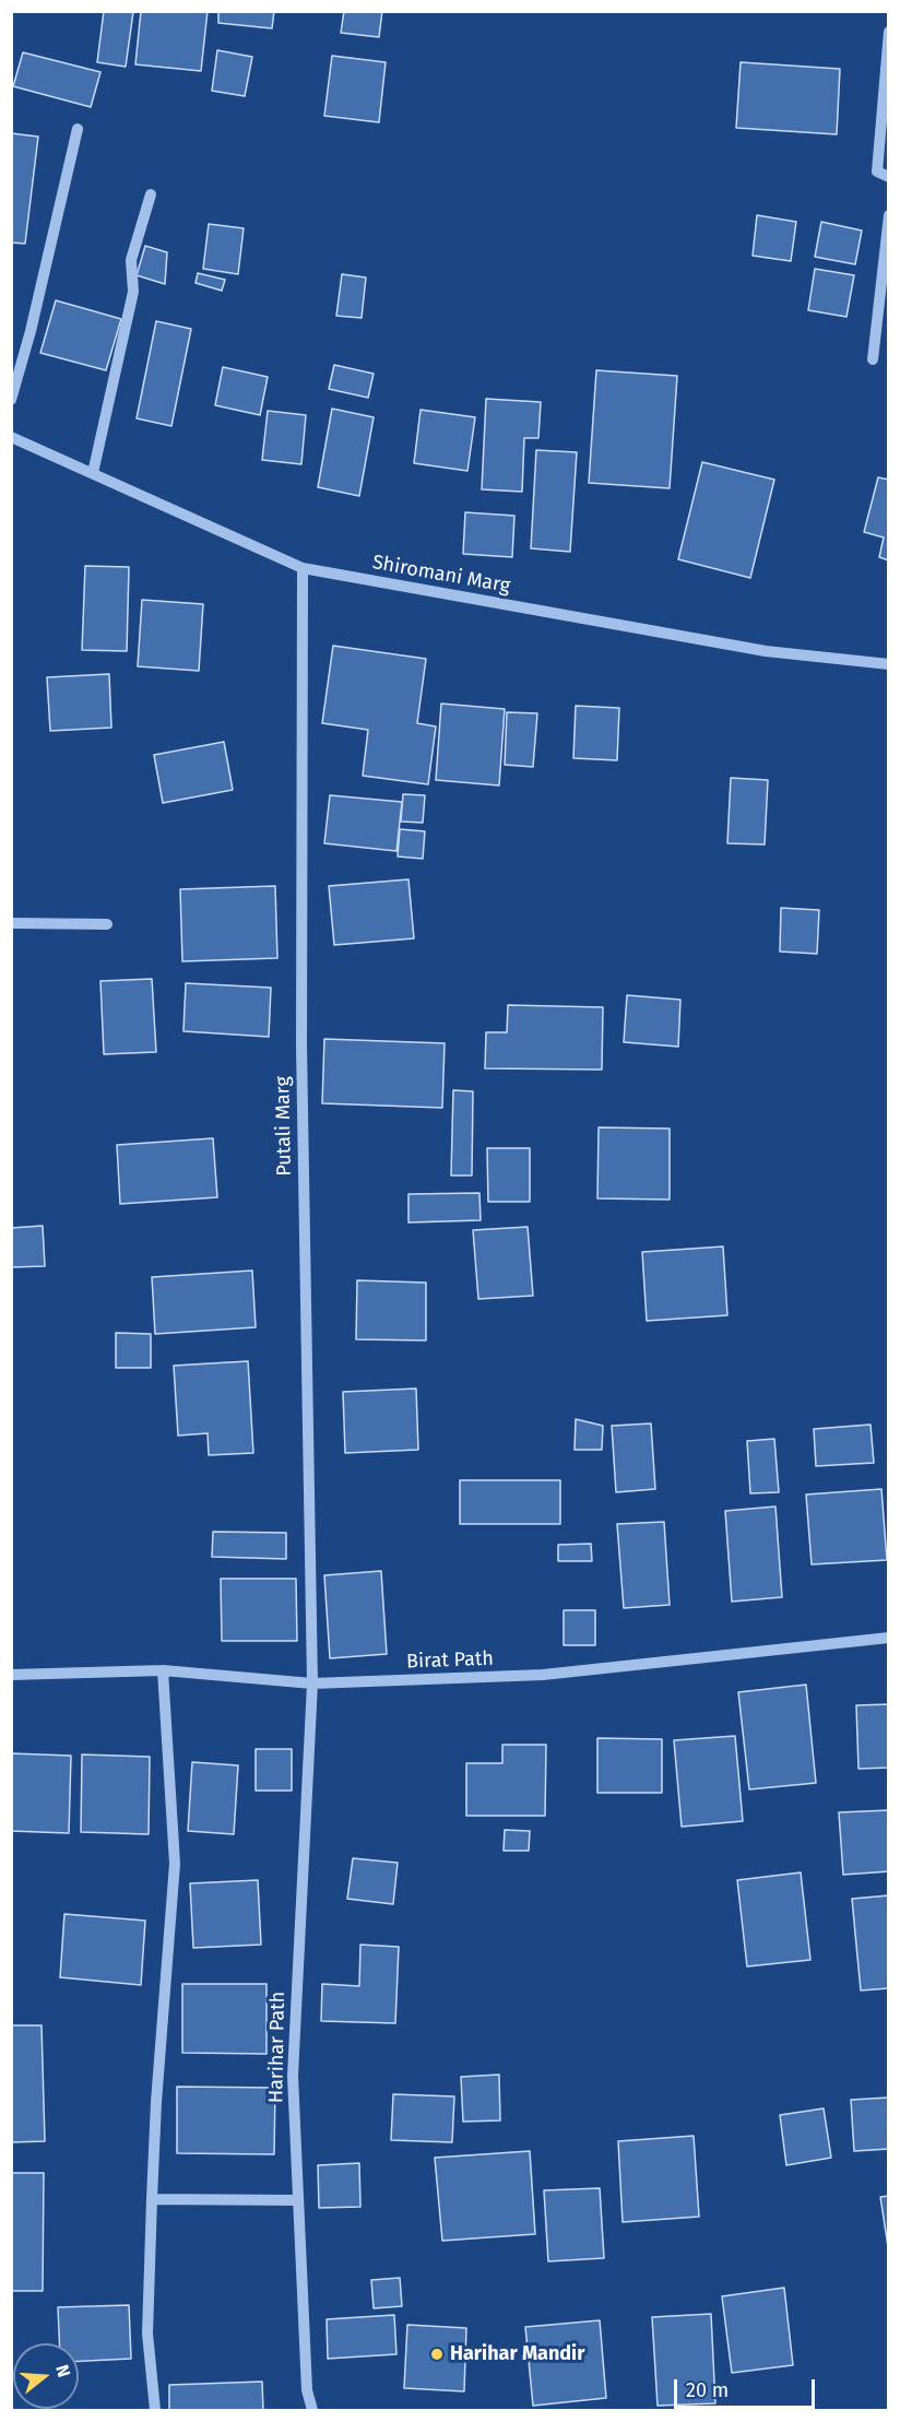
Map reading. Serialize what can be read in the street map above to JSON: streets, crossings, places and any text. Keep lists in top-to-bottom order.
{
  "streets": {
    "street": [
      "Shiromani Marg",
      "Putali Marg",
      "Birat Path",
      "Harihar Path"
    ]
  },
  "crossings": [
    ["Shiromani Marg", "Putali Marg"],
    ["Putali Marg", "Birat Path"],
    ["Putali Marg", "Harihar Path"],
    ["Birat Path", "Harihar Path"]
  ],
  "places": ["Harihar Mandir"],
  "scale_bar": "20 m",
  "north": "right"
}
